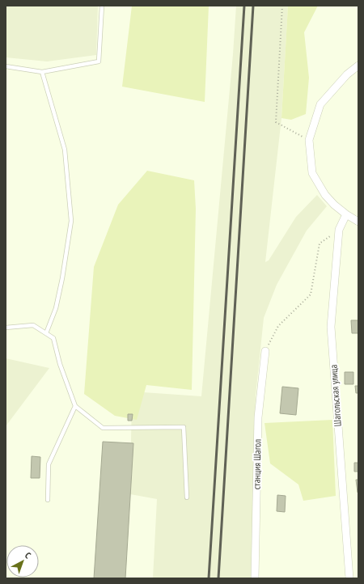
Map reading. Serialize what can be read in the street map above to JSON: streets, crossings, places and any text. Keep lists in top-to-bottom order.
{
  "streets": {
    "street": ["Шагольская улица", "станция Шагол"]
  },
  "north": "top right"
}
